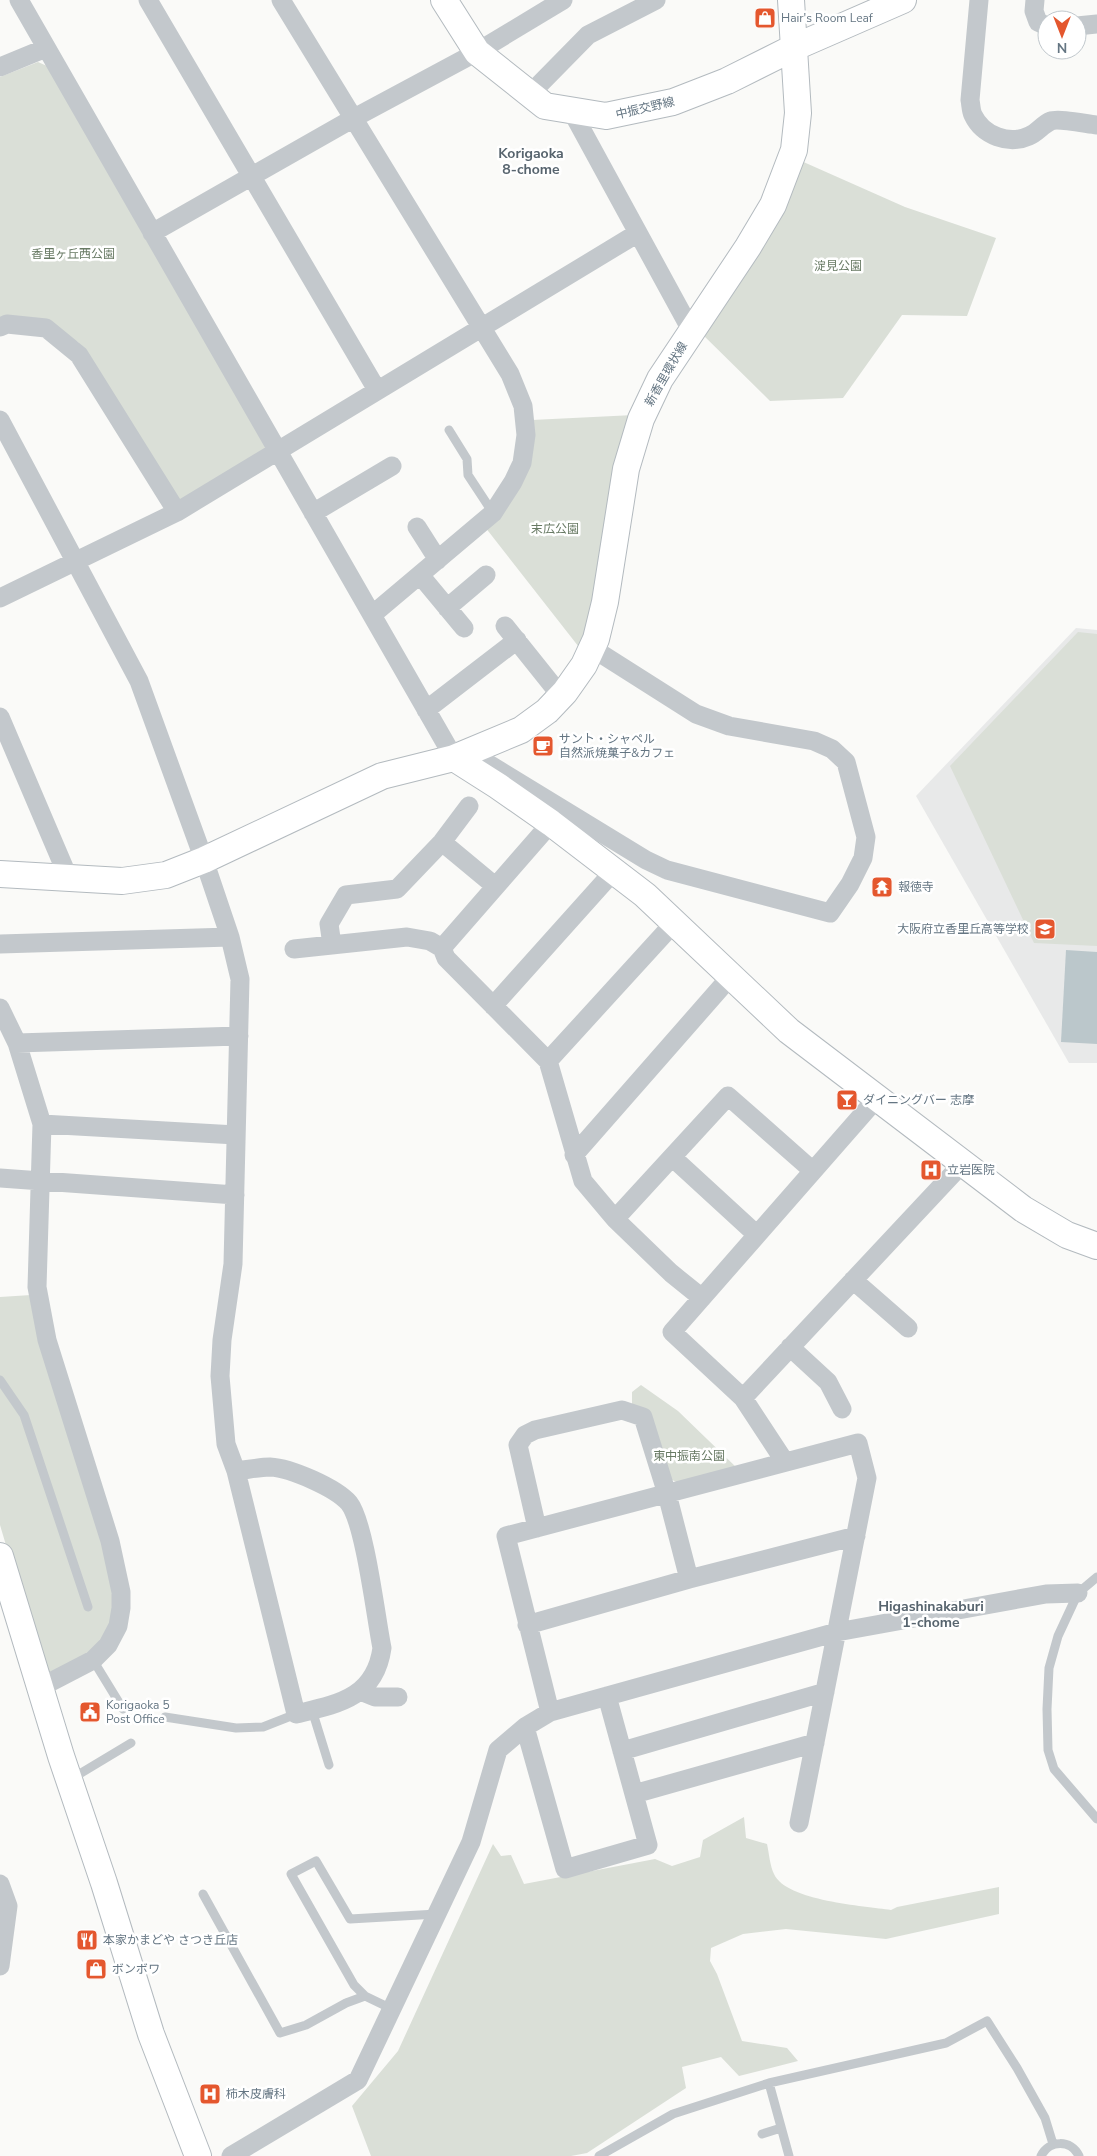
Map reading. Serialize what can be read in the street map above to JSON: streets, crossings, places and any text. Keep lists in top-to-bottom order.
{
  "streets": {
    "street": ["中振交野線", "新香里環状線"]
  },
  "crossings": [
    ["中振交野線", "新香里環状線"]
  ],
  "districts": ["Korigaoka 8-chome", "Higashinakaburi 1-chome"],
  "parks": [
    "香里ヶ丘西公園",
    "淀見公園",
    "末広公園",
    "東中振南公園"
  ],
  "places": {
    "shop": ["Hair's Room Leaf", "ボンボワ"],
    "cafe": ["サント・シャペル 自然派焼菓子&カフェ"],
    "temple": ["報徳寺"],
    "school or university": ["大阪府立香里丘高等学校"],
    "bar": ["ダイニングバー 志摩"],
    "hospital": ["立岩医院", "柿木皮膚科"],
    "public building": ["Korigaoka 5 Post Office"],
    "restaurant": ["本家かまどや さつき丘店"]
  },
  "north": "bottom"
}
